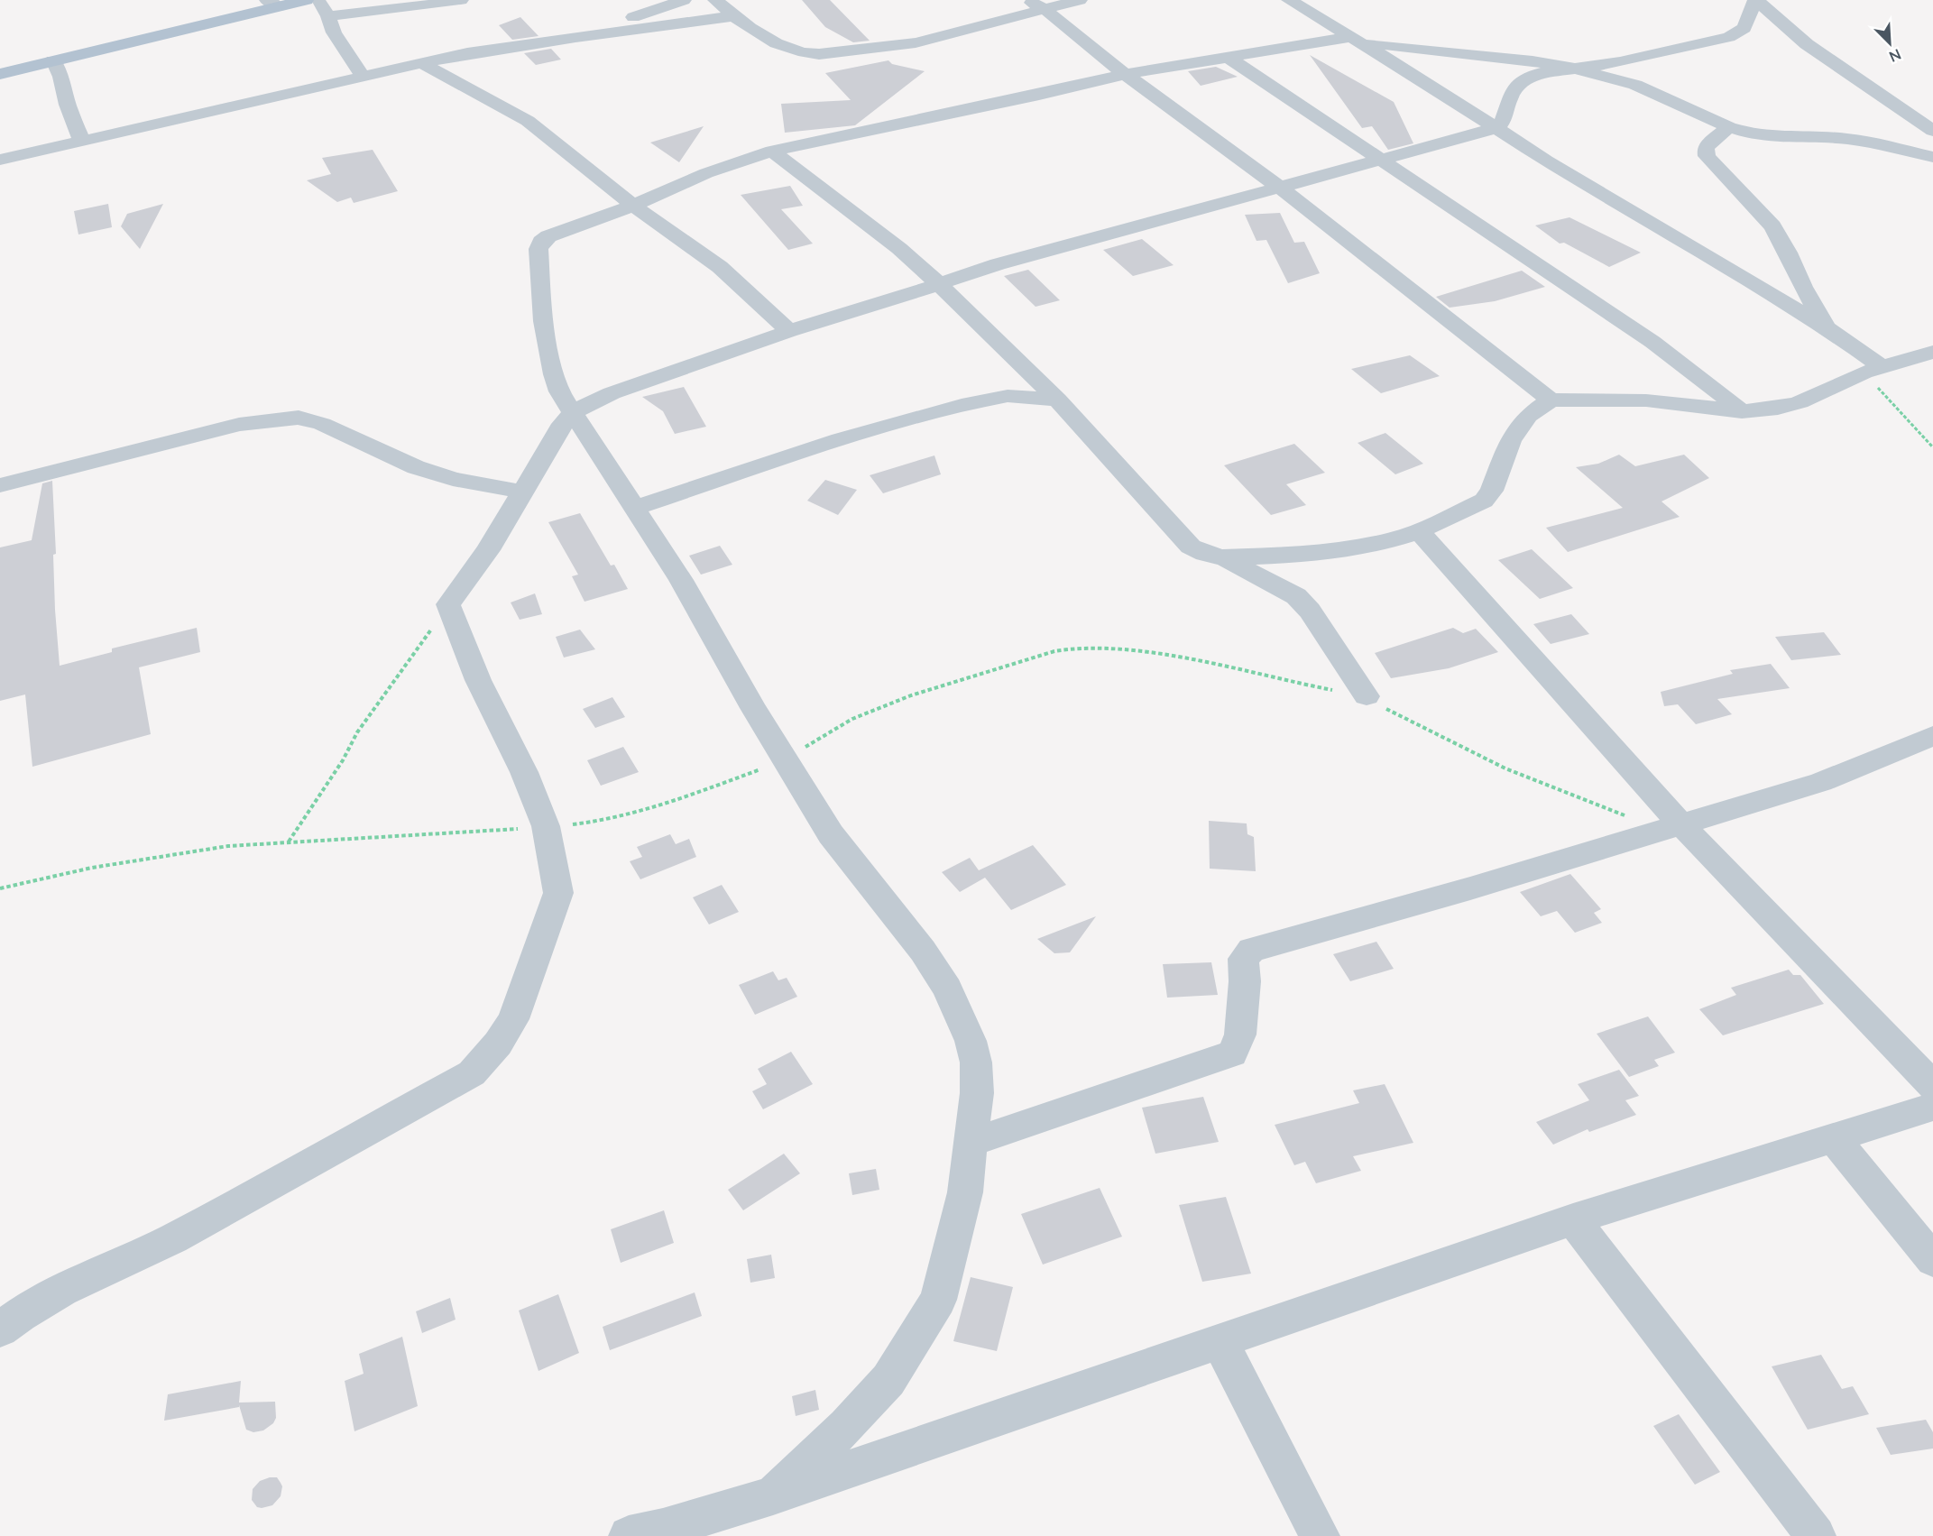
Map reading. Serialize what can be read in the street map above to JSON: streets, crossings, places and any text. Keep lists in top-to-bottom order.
{
  "north": "bottom right"
}
